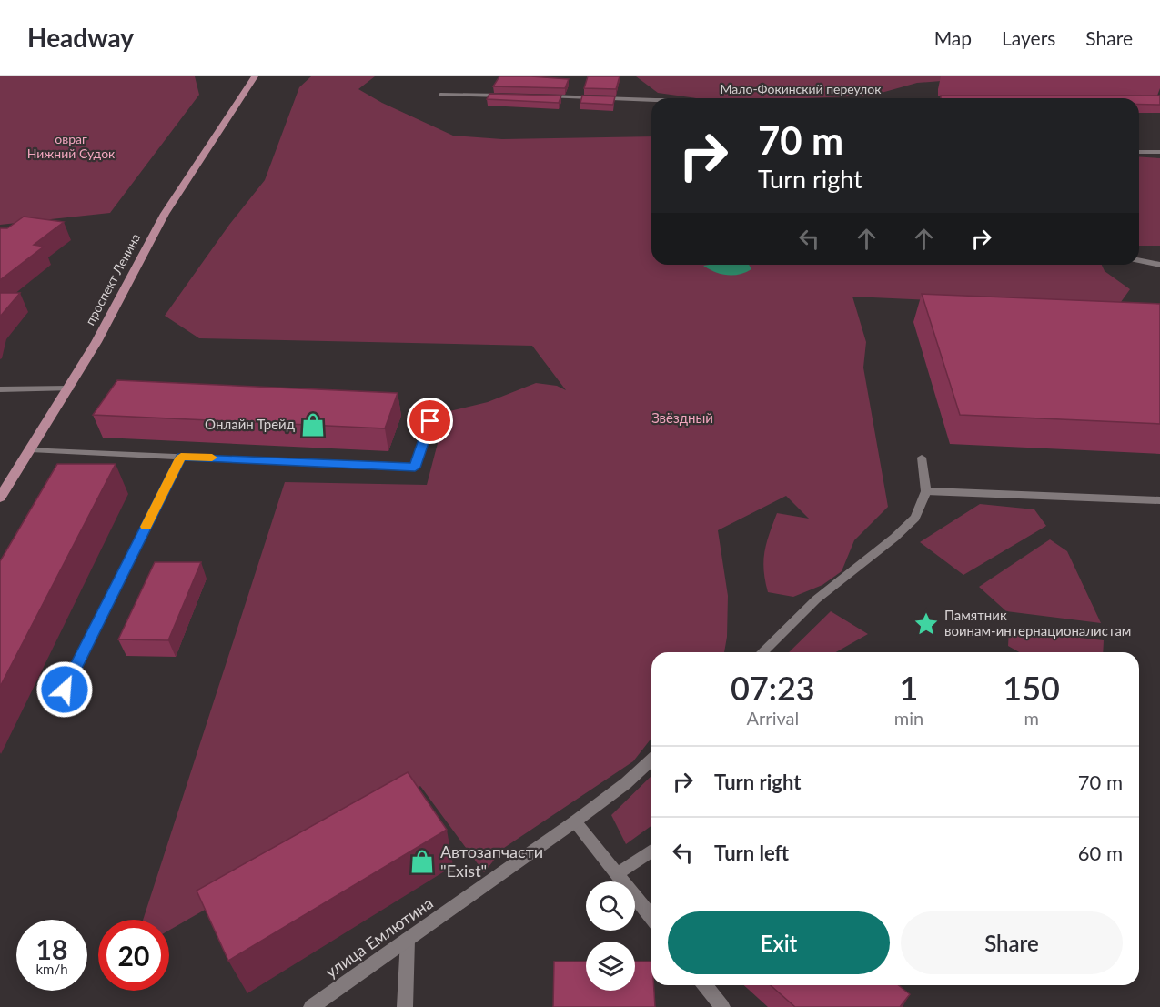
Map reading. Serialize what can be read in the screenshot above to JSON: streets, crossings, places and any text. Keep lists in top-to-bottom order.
{
  "streets": {
    "main road": ["проспект Ленина"],
    "street": ["Мало-Фокинский переулок", "улица Емлютина"]
  },
  "parks": ["овраг Нижний Судок", "Звёздный"],
  "places": {
    "shop": ["Онлайн Трейд", "Автозапчасти \"Exist\""],
    "place": ["Памятник воинам-интернационалистам"]
  },
  "page": {
    "header": "Headway",
    "nav": ["Map", "Layers", "Share"],
    "turn": ["70 m", "Turn right"],
    "eta": [
      "07:23",
      "Arrival",
      "1",
      "min",
      "150",
      "m"
    ],
    "list": [
      {
        "name": "Turn right",
        "value": "70 m"
      },
      {
        "name": "Turn left",
        "value": "60 m"
      }
    ],
    "buttons": ["Exit", "Share"],
    "speed": "18 km/h",
    "limit": "20"
  }
}
